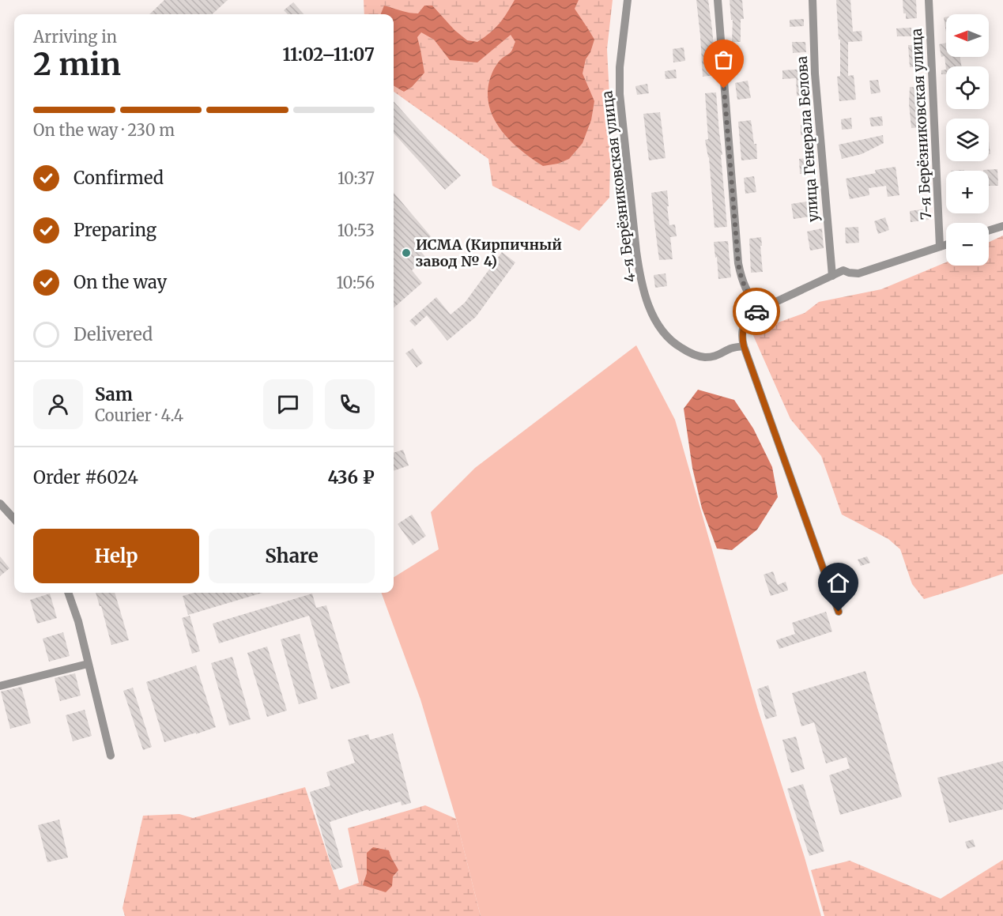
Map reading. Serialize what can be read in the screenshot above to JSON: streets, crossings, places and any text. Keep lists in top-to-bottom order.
{
  "streets": {
    "street": ["7-я Берёзниковская улица", "улица Генерала Белова", "4-я Берёзниковская улица"]
  },
  "places": ["ИСМА (Кирпичный завод № 4)"],
  "north": "left",
  "page": {
    "map_buttons": ["+", "−"],
    "heading": ["2 min", "Arriving in", "11:02–11:07"],
    "panel": [
      "Sam",
      "Courier · 4.4",
      "Order #6024",
      "436 ₽"
    ],
    "bar": "On the way · 230 m",
    "list": [
      ["Confirmed", "10:37"],
      ["Preparing", "10:53"],
      ["On the way", "10:56"],
      "Delivered"
    ],
    "buttons": ["Help", "Share"]
  }
}
